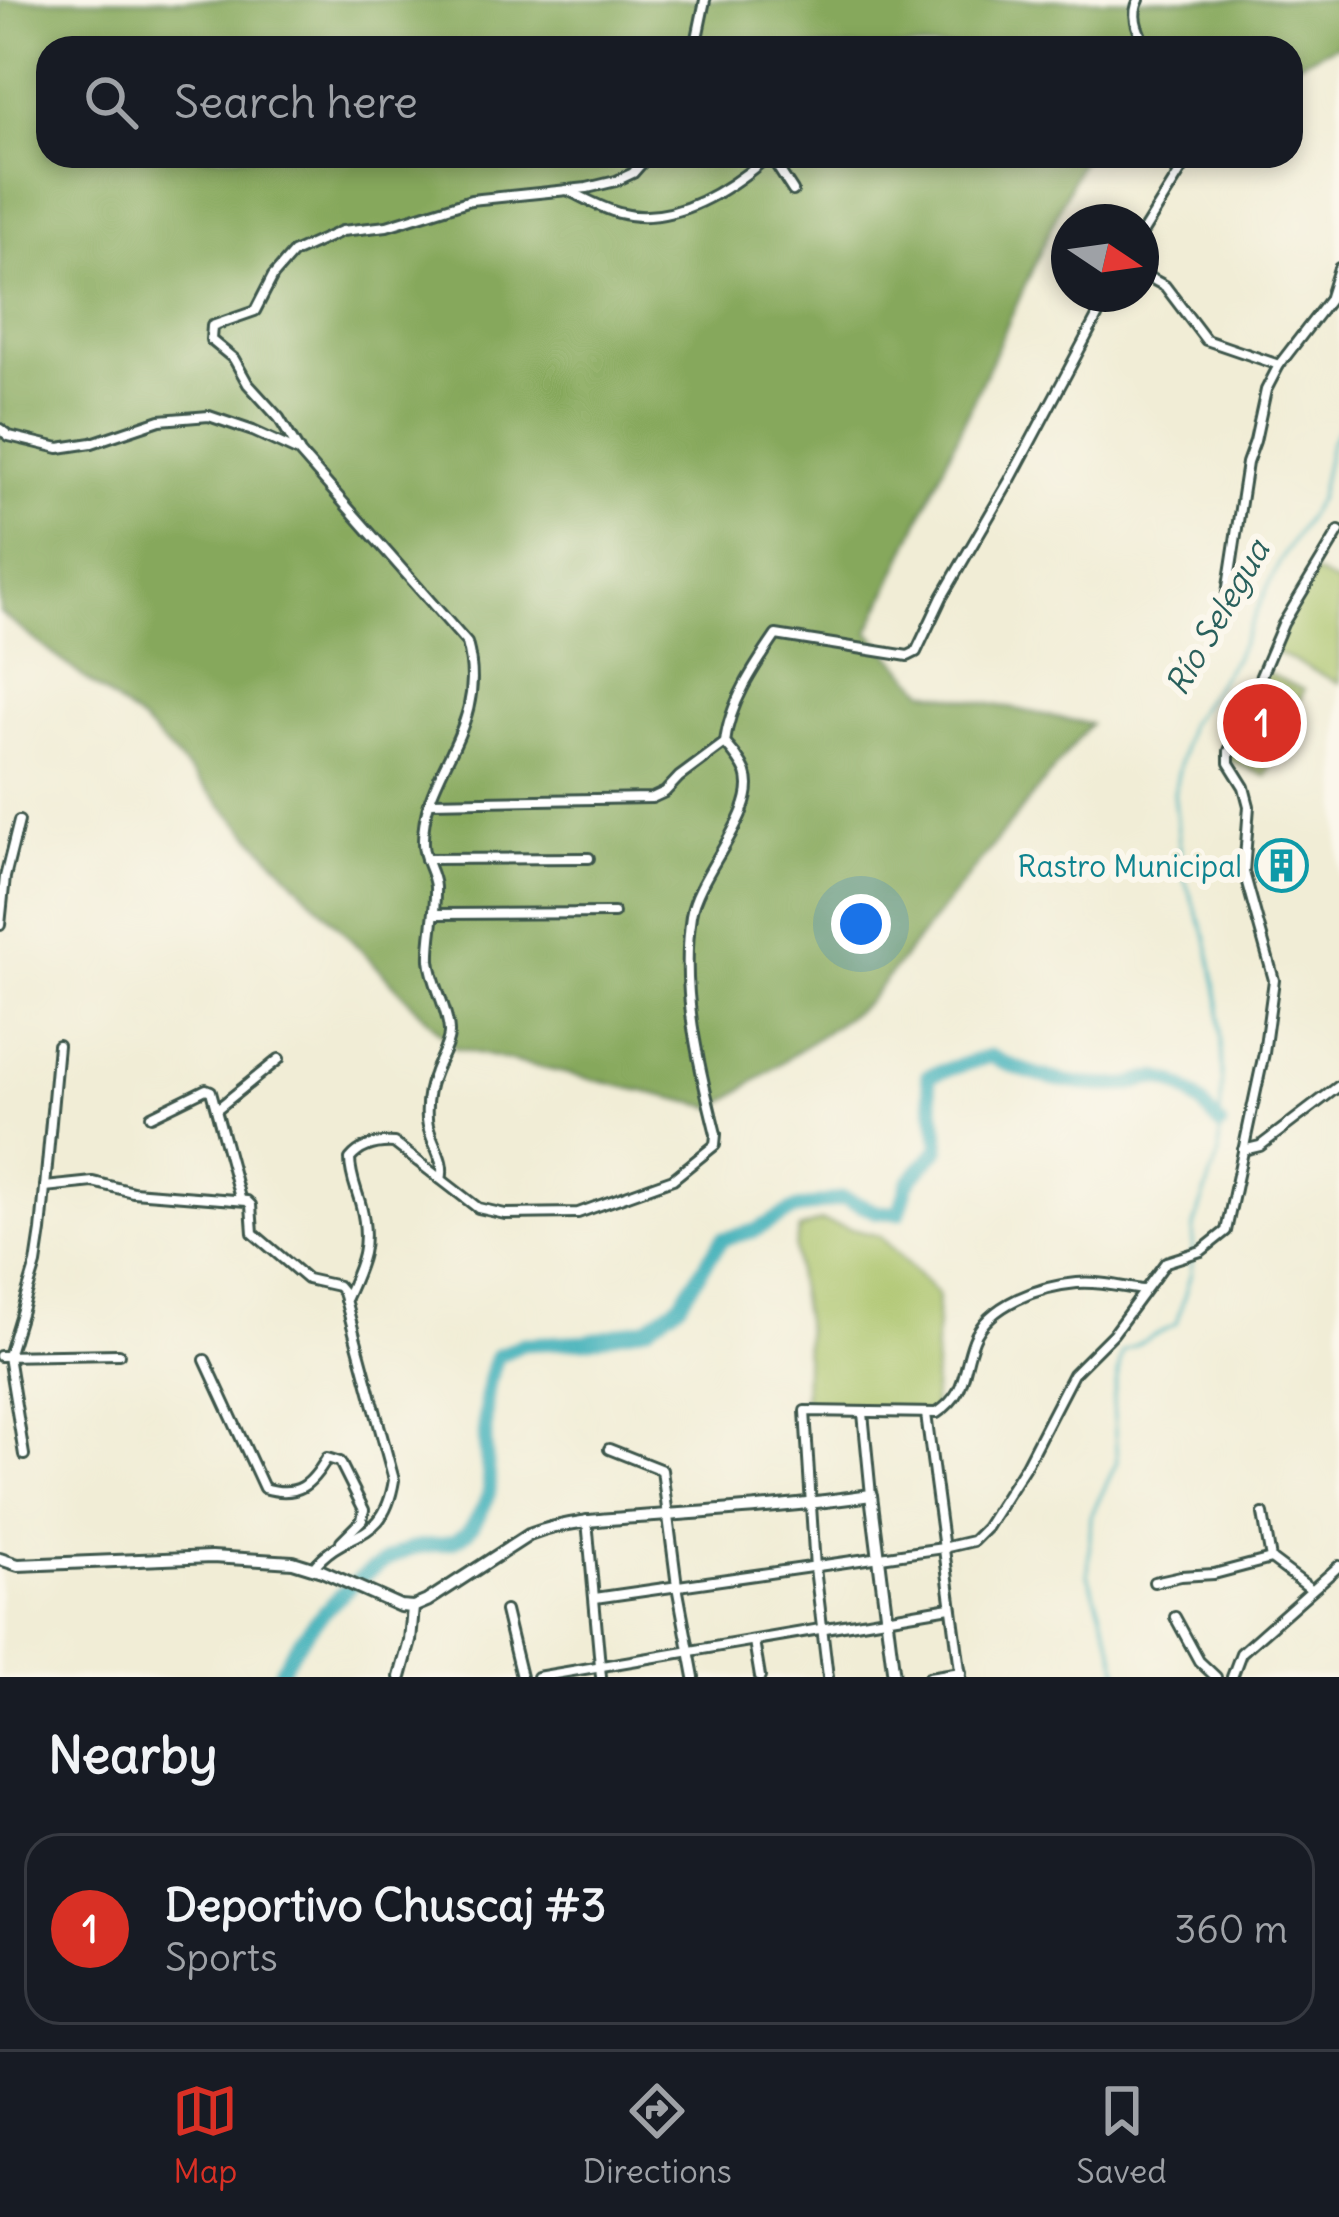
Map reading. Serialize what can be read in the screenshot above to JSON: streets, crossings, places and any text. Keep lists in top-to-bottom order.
{
  "water": ["Río Selegua"],
  "places": {
    "building": ["Rastro Municipal"]
  },
  "north": "right",
  "page": {
    "search": "Search here",
    "pins": "1",
    "heading": "Nearby",
    "list": [
      {
        "mark": "1",
        "name": "Deportivo Chuscaj #3",
        "note": "Sports",
        "value": "360 m"
      }
    ],
    "nav": ["Map", "Directions", "Saved"]
  }
}
